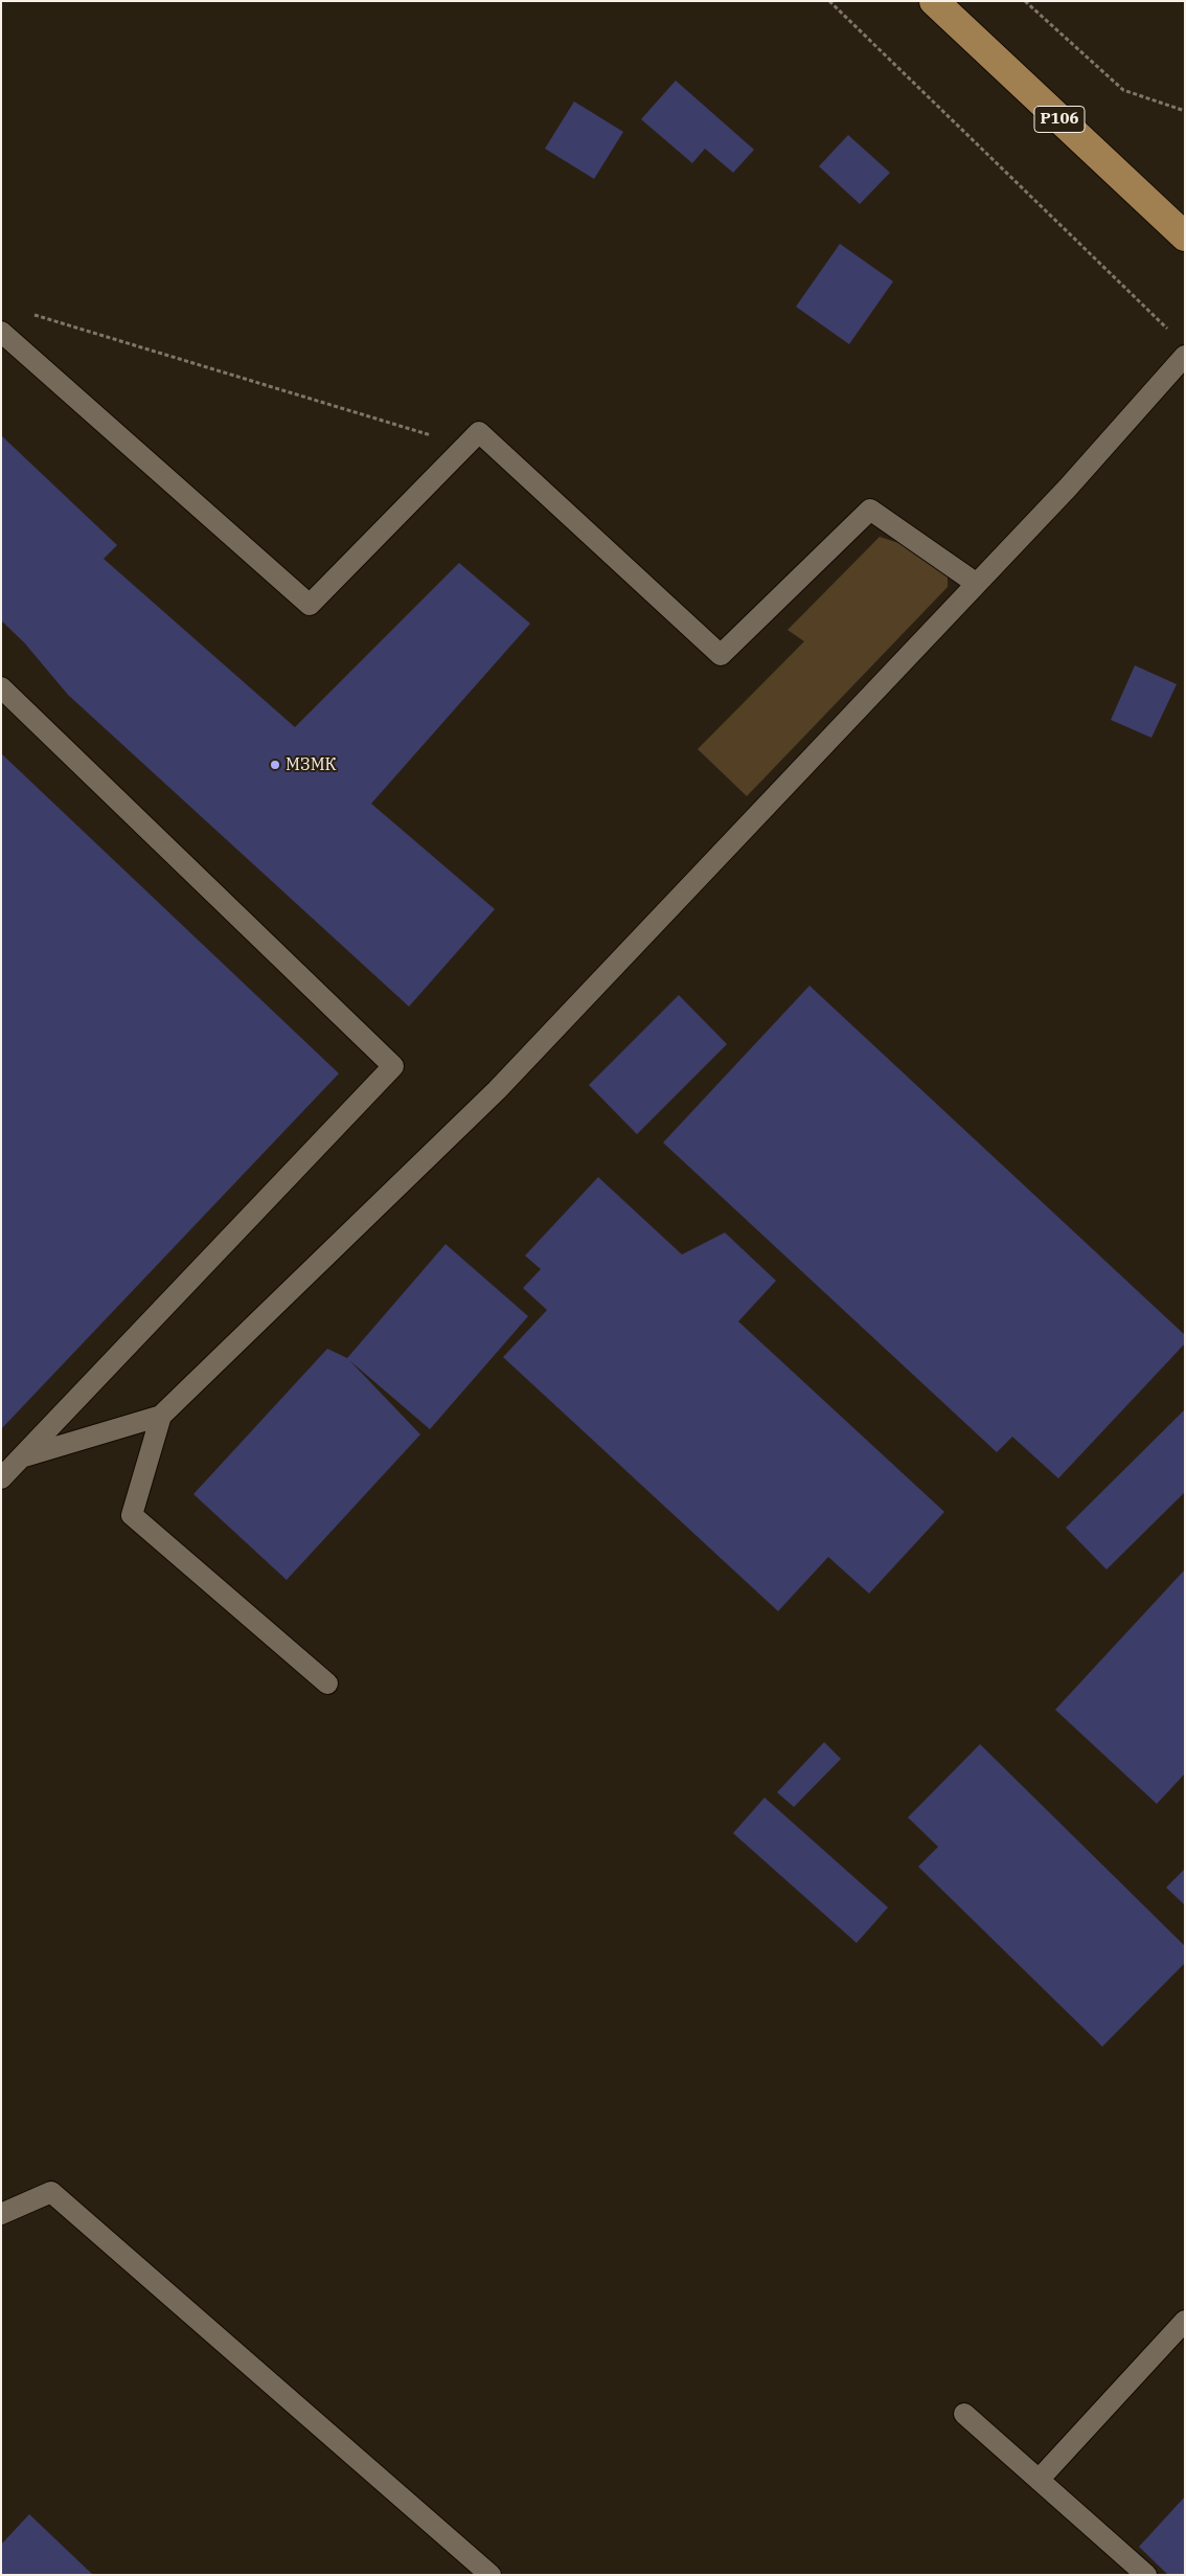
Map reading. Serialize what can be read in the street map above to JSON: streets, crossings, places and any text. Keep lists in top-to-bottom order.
{
  "streets": {
    "main road": ["Р106"]
  },
  "places": ["МЗМК"]
}
